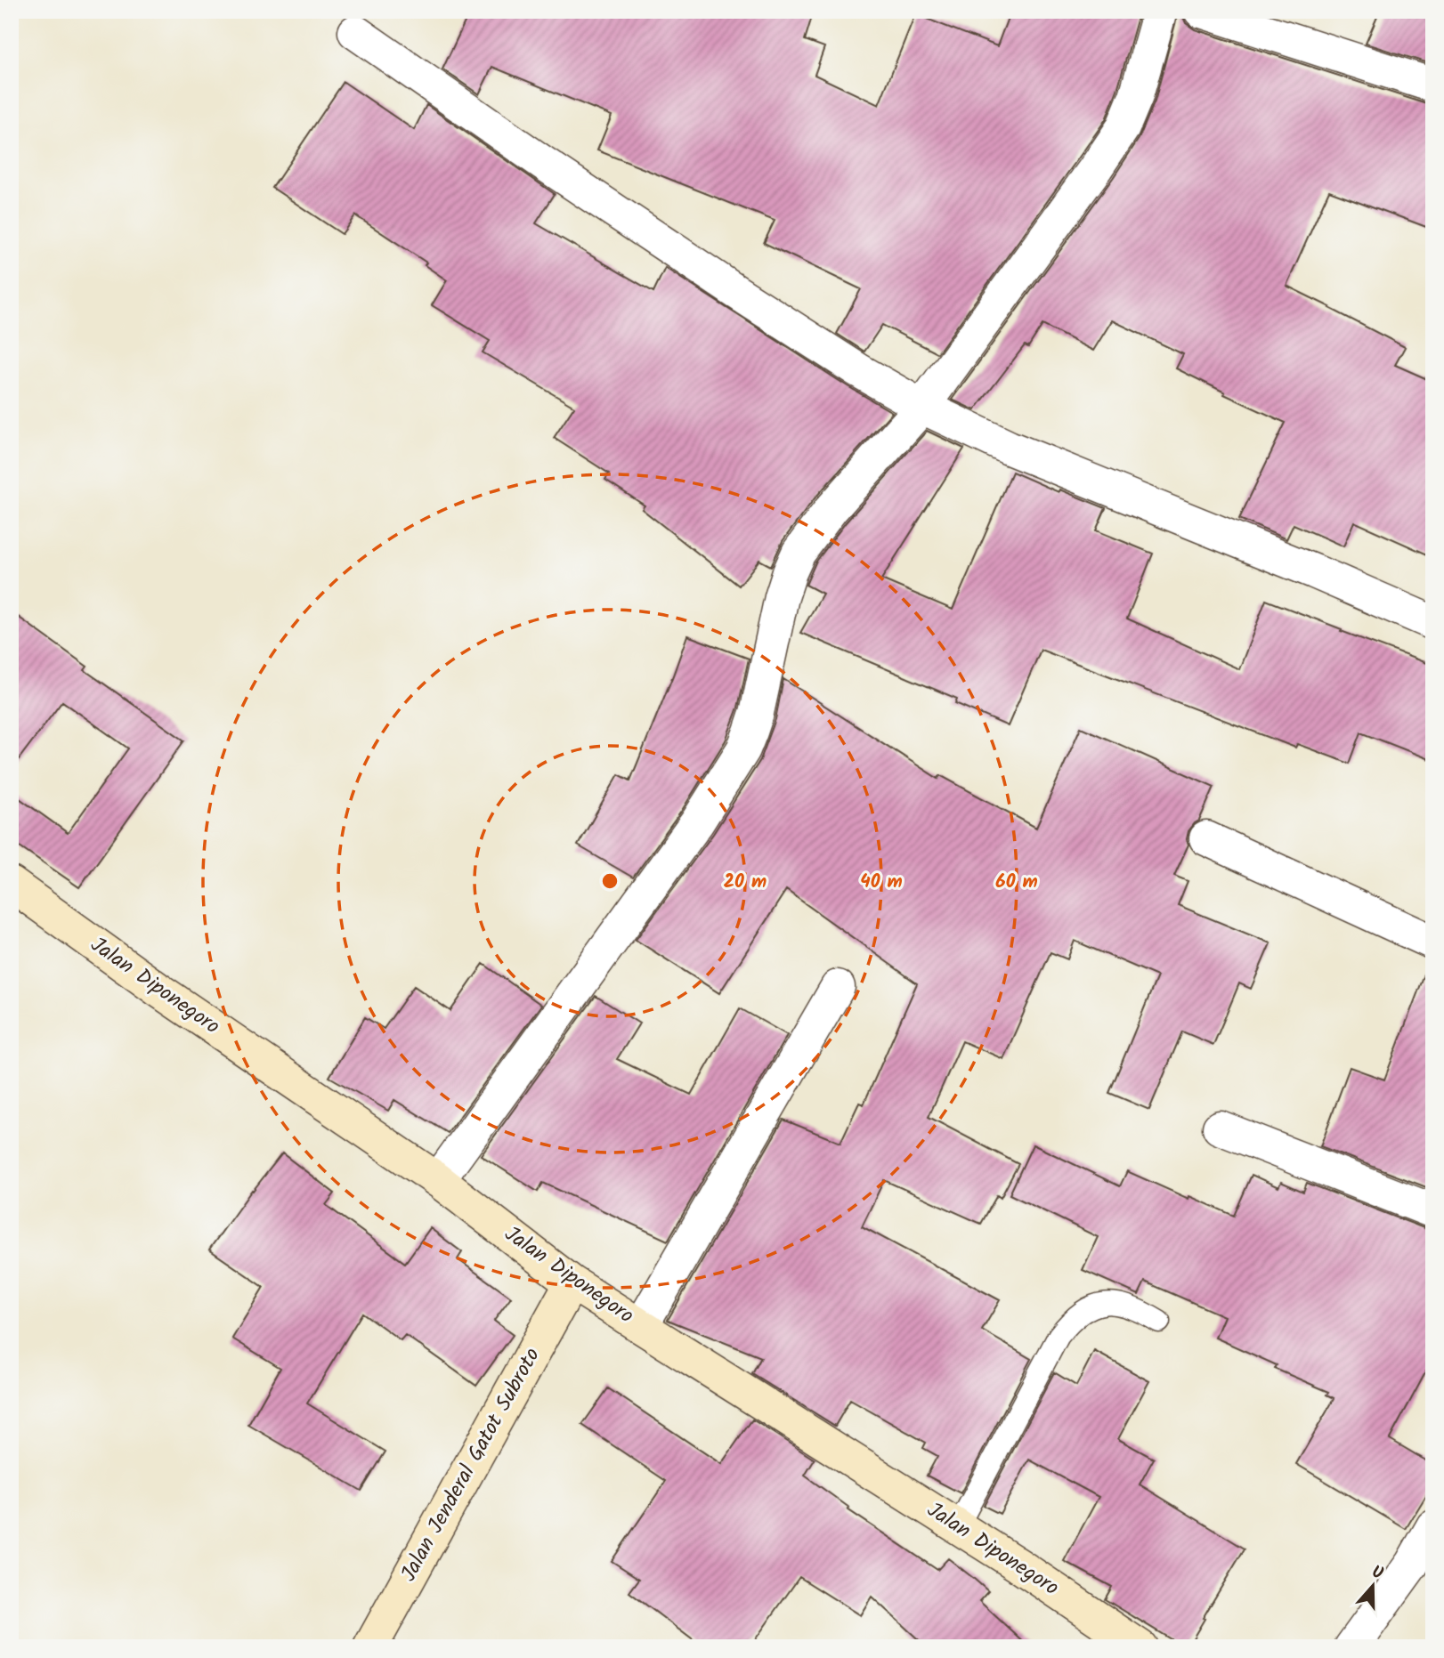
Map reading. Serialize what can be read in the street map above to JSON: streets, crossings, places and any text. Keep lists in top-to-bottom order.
{
  "streets": {
    "main road": ["Jalan Diponegoro", "Jalan Jenderal Gatot Subroto"]
  },
  "crossings": [
    ["Jalan Diponegoro", "Jalan Jenderal Gatot Subroto"]
  ],
  "north": "top",
  "rings": ["20 m", "40 m", "60 m"]
}
